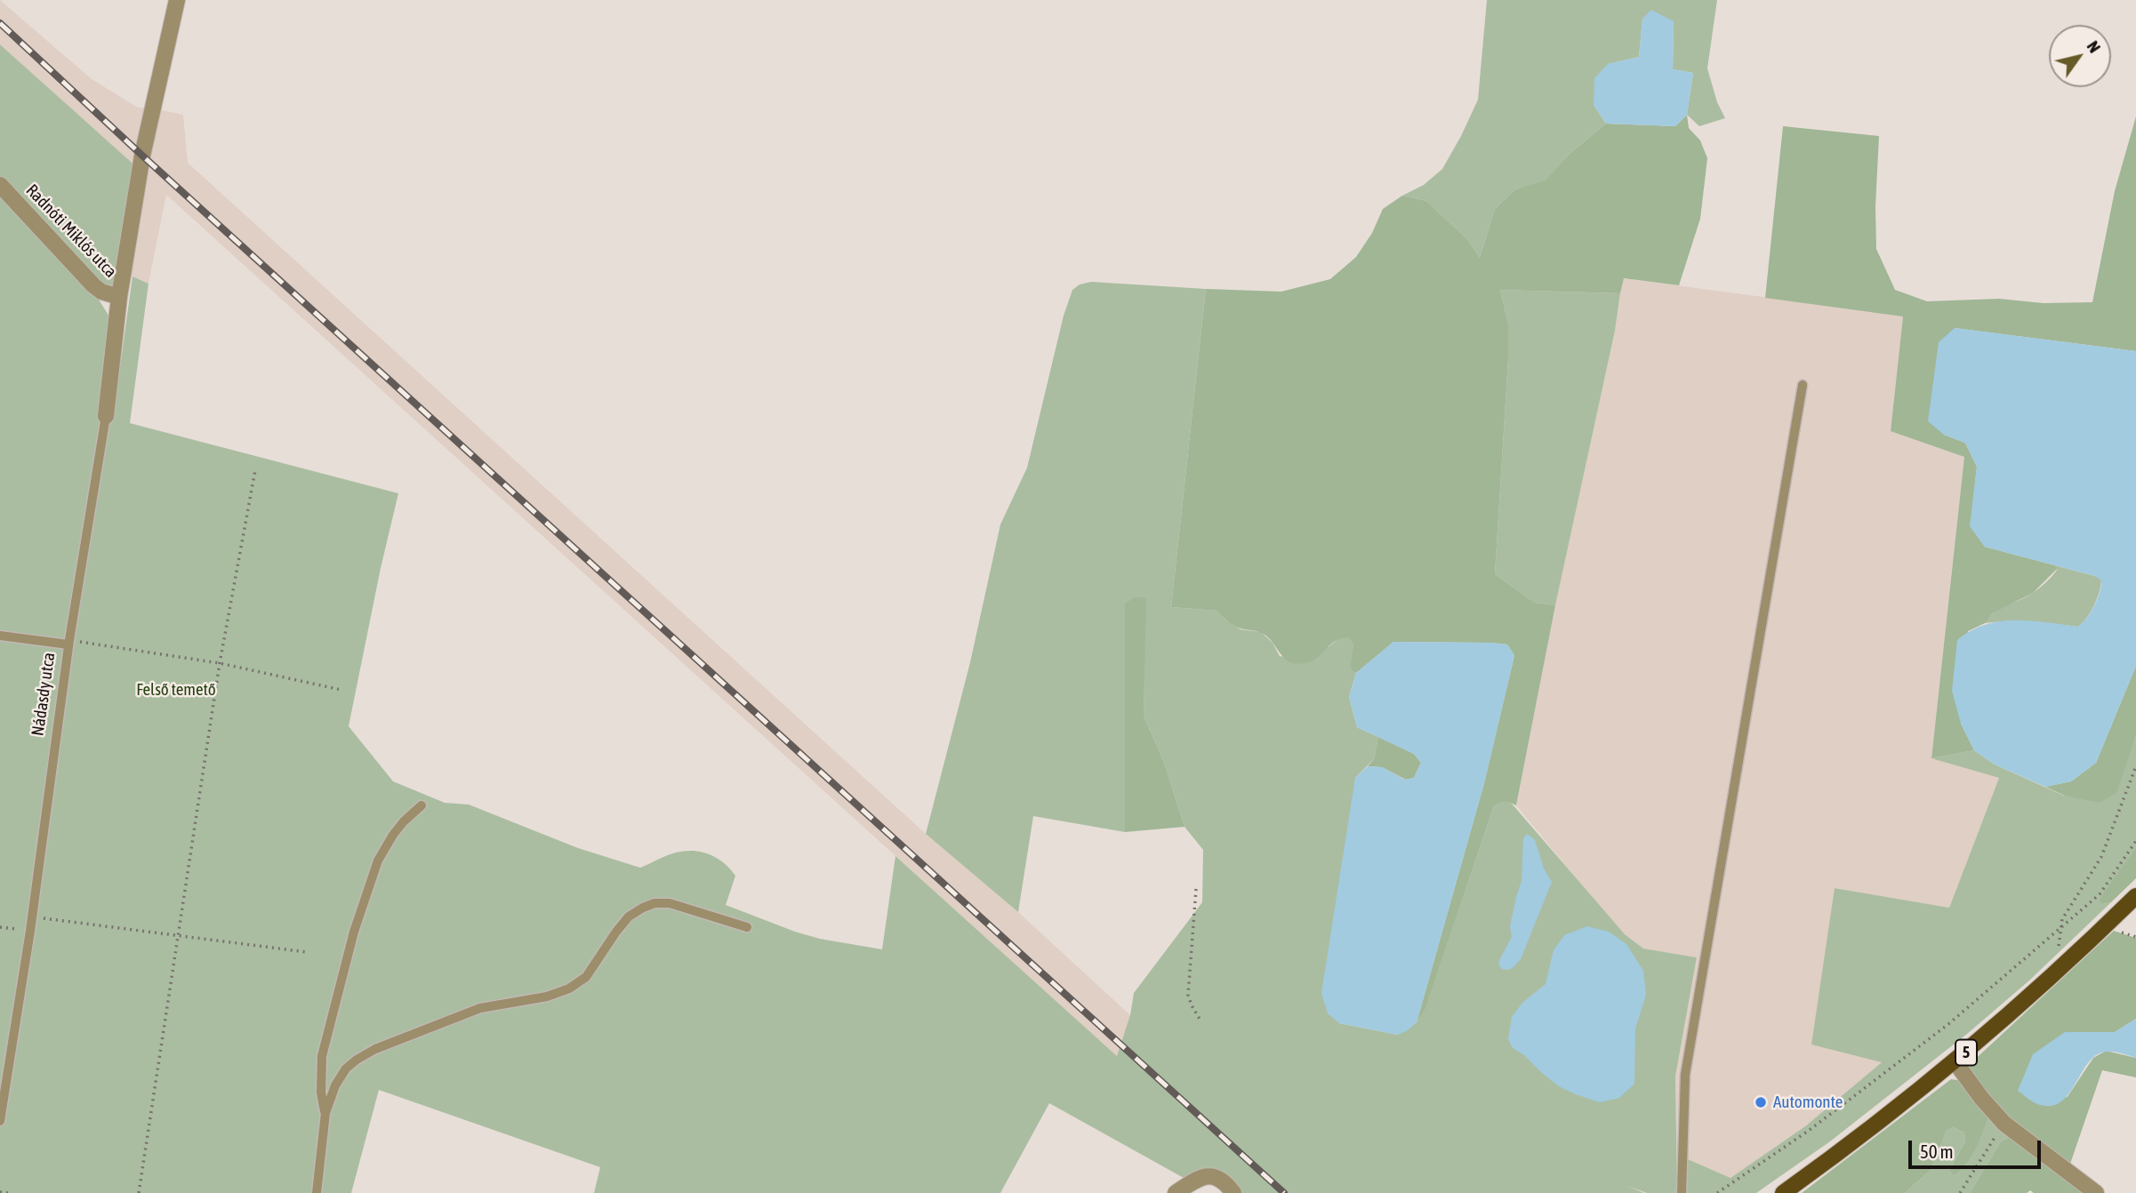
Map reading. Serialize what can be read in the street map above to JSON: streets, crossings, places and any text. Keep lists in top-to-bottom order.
{
  "streets": {
    "main road": ["5"],
    "street": ["Radnóti Miklós utca", "Nádasdy utca"]
  },
  "crossings": [
    ["Radnóti Miklós utca", "Nádasdy utca"]
  ],
  "parks": ["Felső temető"],
  "places": ["Automonte"],
  "scale_bar": "50 m",
  "north": "top right"
}
